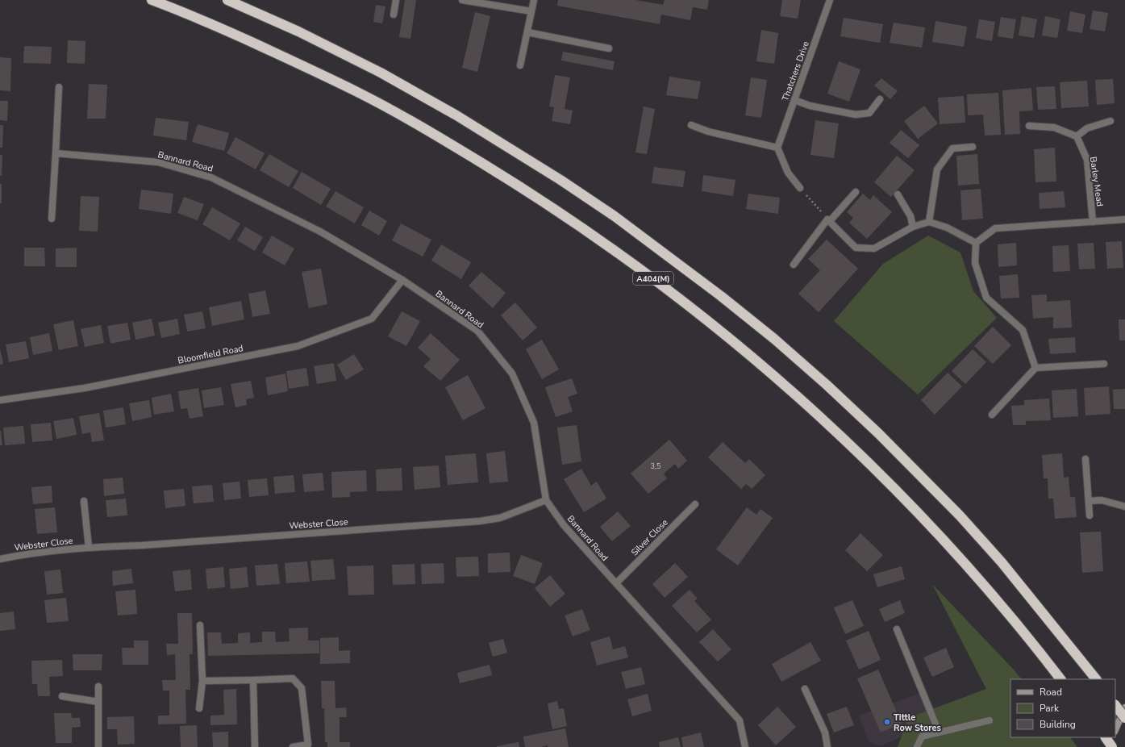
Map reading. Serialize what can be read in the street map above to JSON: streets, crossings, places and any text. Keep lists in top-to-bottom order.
{
  "streets": {
    "highway": ["A404(M)"],
    "street": [
      "Thatchers Drive",
      "Bannard Road",
      "Barley Mead",
      "Bloomfield Road",
      "Webster Close",
      "Silver Close"
    ]
  },
  "crossings": [
    ["Bannard Road", "Bloomfield Road"],
    ["Bannard Road", "Webster Close"],
    ["Bannard Road", "Silver Close"]
  ],
  "places": ["Tittle Row Stores"],
  "house_numbers": ["3,5"],
  "legend": ["Road", "Park", "Building"]
}
